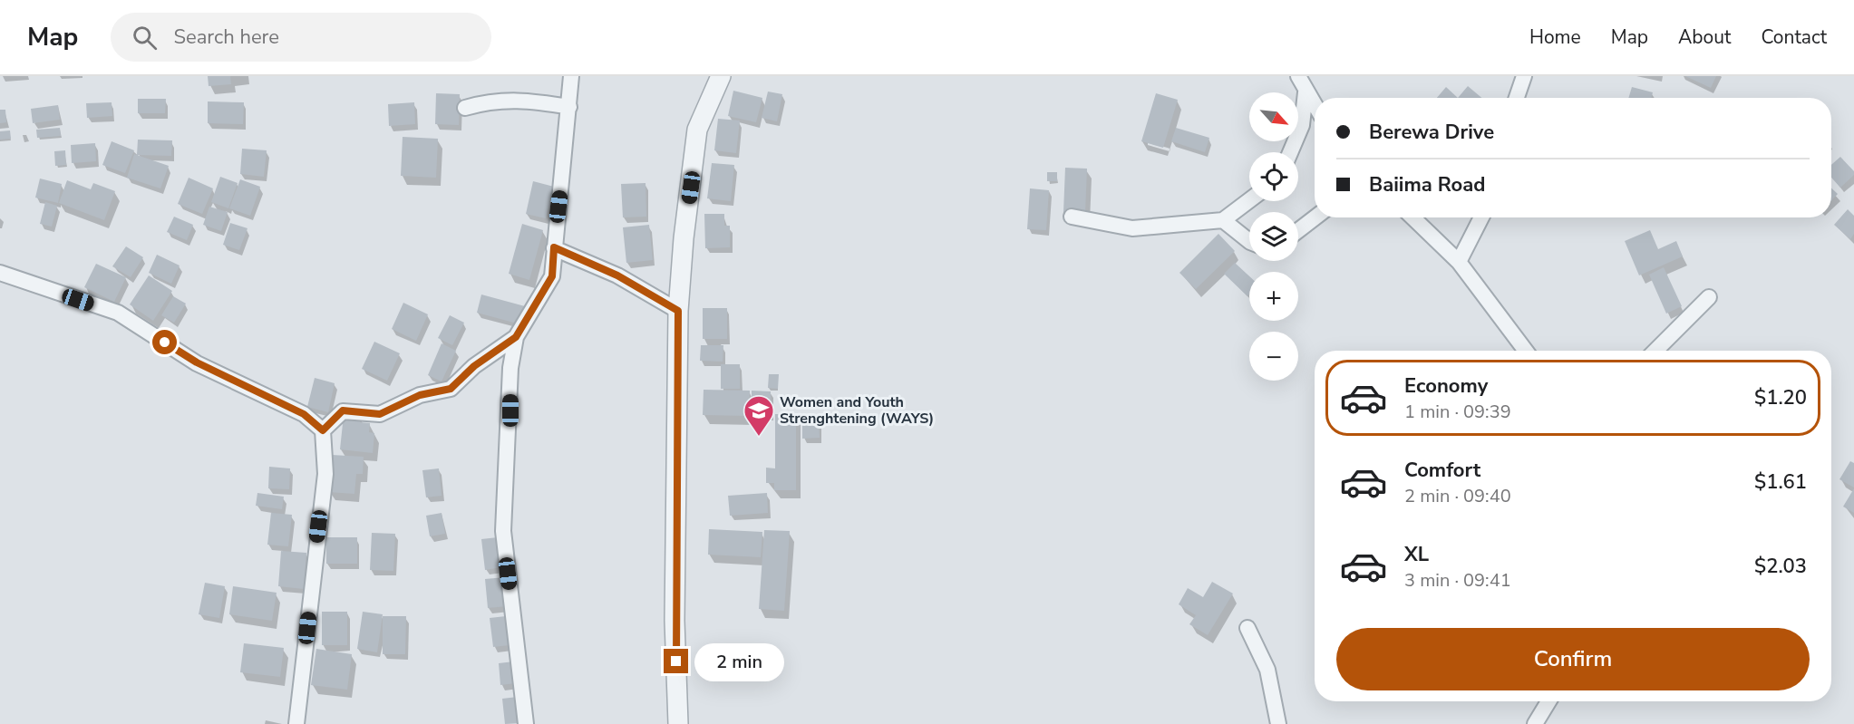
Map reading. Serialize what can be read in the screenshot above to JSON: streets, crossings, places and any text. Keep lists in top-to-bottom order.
{
  "places": {
    "school or university": ["Women and Youth Strenghtening (WAYS)"]
  },
  "north": "bottom right",
  "page": {
    "header": "Map",
    "search": "Search here",
    "nav": [
      "Home",
      "Map",
      "About",
      "Contact"
    ],
    "map_buttons": ["+", "−"],
    "banner": ["Berewa Drive", "Baiima Road"],
    "list": [
      {
        "name": "Economy",
        "note": "1 min · 09:39",
        "value": "$1.20"
      },
      {
        "name": "Comfort",
        "note": "2 min · 09:40",
        "value": "$1.61"
      },
      {
        "name": "XL",
        "note": "3 min · 09:41",
        "value": "$2.03"
      }
    ],
    "buttons": "Confirm",
    "bubble": "2 min"
  }
}
